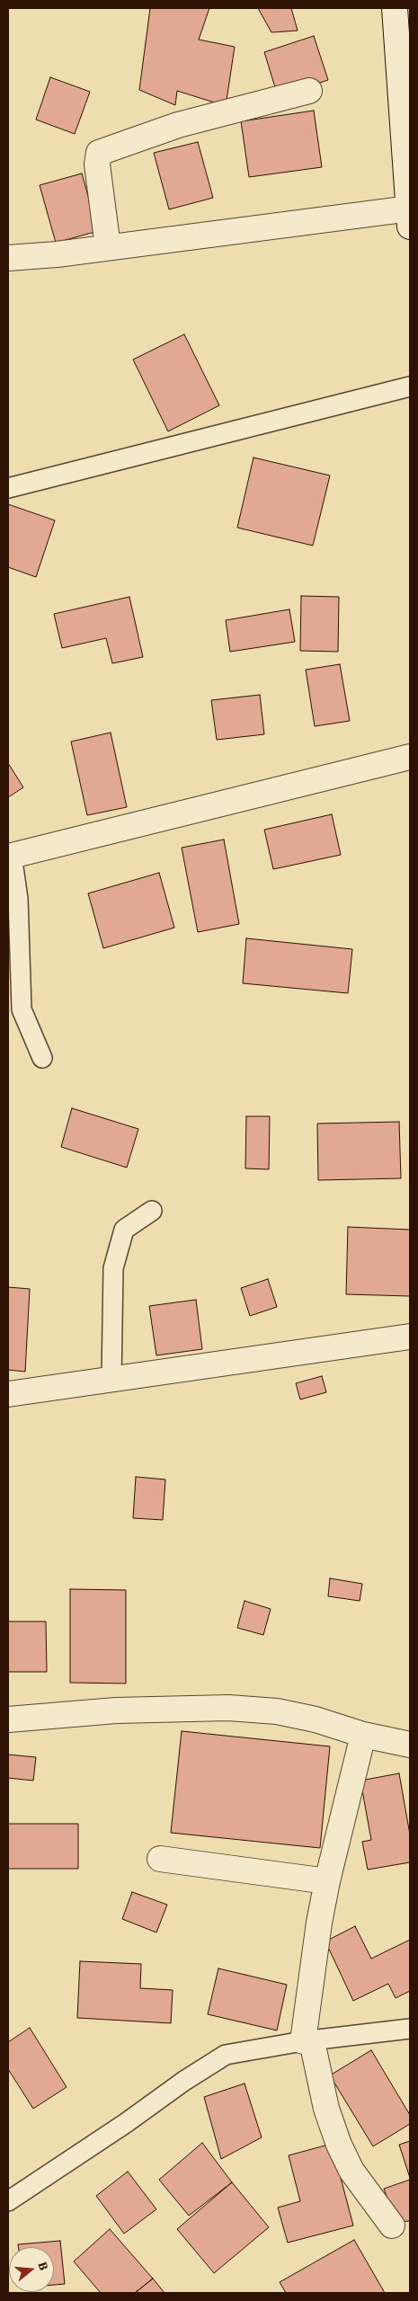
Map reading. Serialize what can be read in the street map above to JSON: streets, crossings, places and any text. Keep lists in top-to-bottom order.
{
  "north": "right"
}
